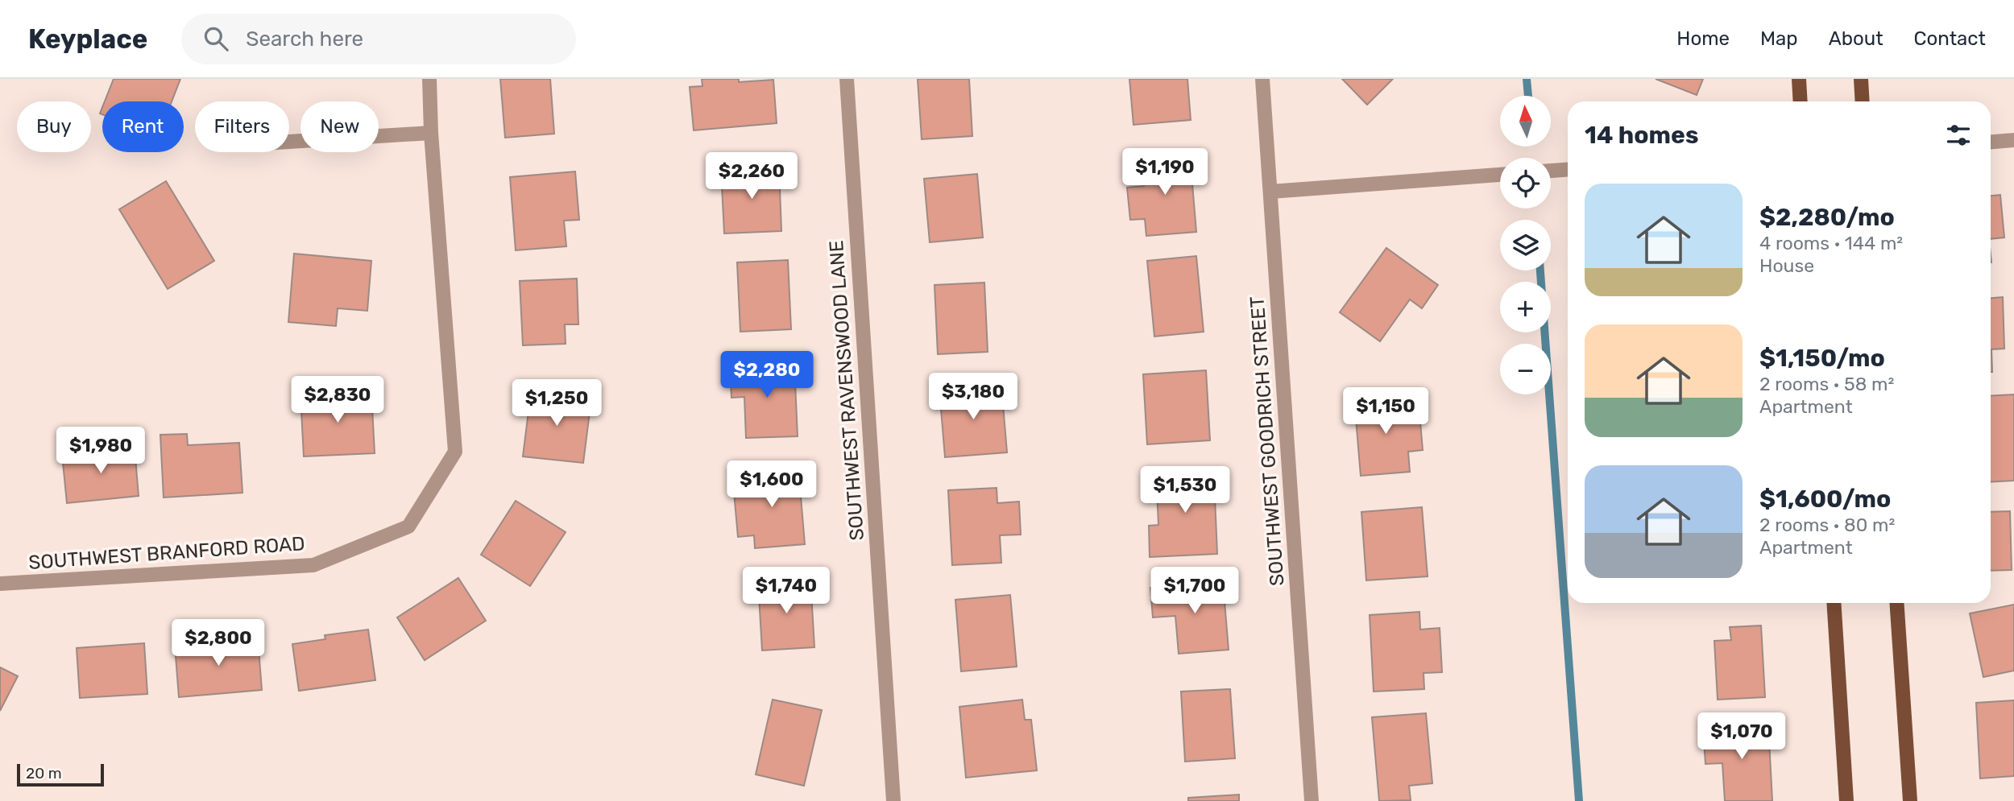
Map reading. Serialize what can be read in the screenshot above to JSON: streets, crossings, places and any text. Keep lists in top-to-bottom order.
{
  "streets": {
    "street": ["SOUTHWEST RAVENSWOOD LANE", "SOUTHWEST GOODRICH STREET", "SOUTHWEST BRANFORD ROAD"]
  },
  "scale_bar": "20 m",
  "north": "top",
  "page": {
    "header": "Keyplace",
    "search": "Search here",
    "nav": [
      "Home",
      "Map",
      "About",
      "Contact"
    ],
    "map_buttons": ["+", "−"],
    "chip": [
      "Buy",
      "Rent",
      "Filters",
      "New"
    ],
    "heading": "14 homes",
    "price": [
      "$1,190",
      "$2,260",
      "$2,280",
      "$3,180",
      "$2,830",
      "$1,250",
      "$1,150",
      "$1,980",
      "$1,600",
      "$1,530",
      "$1,740",
      "$1,700",
      "$2,800",
      "$1,070"
    ],
    "list": [
      {
        "name": "$2,280/mo",
        "note": "4 rooms · 144 m² · House"
      },
      {
        "name": "$1,150/mo",
        "note": "2 rooms · 58 m² · Apartment"
      },
      {
        "name": "$1,600/mo",
        "note": "2 rooms · 80 m² · Apartment"
      }
    ],
    "scale": "20 m"
  }
}
